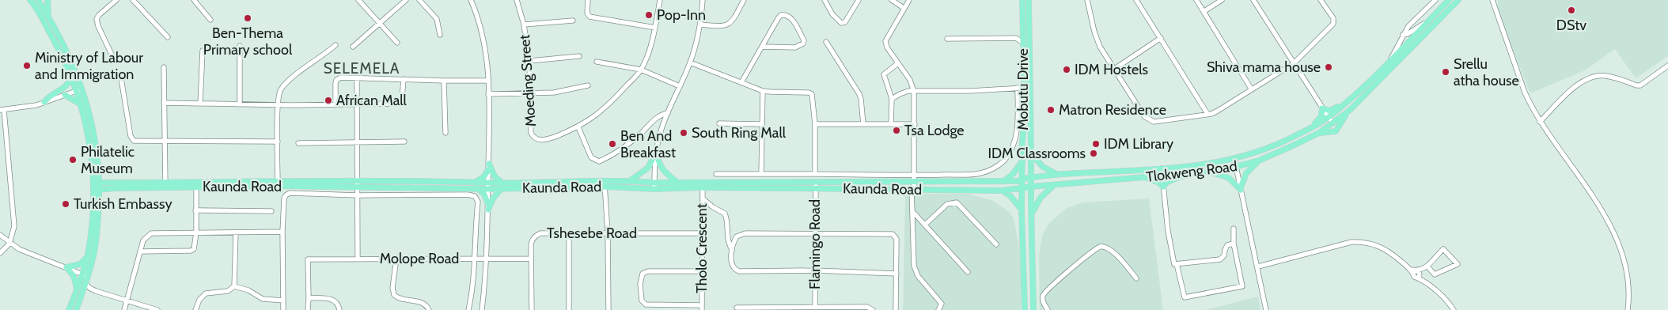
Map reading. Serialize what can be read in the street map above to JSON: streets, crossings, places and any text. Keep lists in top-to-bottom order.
{
  "streets": {
    "main road": ["Mobutu Drive", "Tlokweng Road", "Kaunda Road"],
    "street": [
      "Moeding Street",
      "Tshesebe Road",
      "Flamingo Road",
      "Tholo Crescent",
      "Molope Road"
    ]
  },
  "crossings": [
    ["Mobutu Drive", "Tlokweng Road"],
    ["Mobutu Drive", "Kaunda Road"],
    ["Tlokweng Road", "Kaunda Road"],
    ["Kaunda Road", "Flamingo Road"],
    ["Kaunda Road", "Tholo Crescent"],
    ["Tshesebe Road", "Tholo Crescent"],
    ["Tshesebe Road", "Molope Road"]
  ],
  "districts": ["SELEMELA"],
  "places": [
    "DStv",
    "Pop-Inn",
    "Ben-Thema Primary school",
    "Ministry of Labour and Immigration",
    "Shiva mama house",
    "IDM Hostels",
    "Srellu atha house",
    "African Mall",
    "Matron Residence",
    "Tsa Lodge",
    "South Ring Mall",
    "Ben And Breakfast",
    "IDM Library",
    "IDM Classrooms",
    "Philatelic Museum",
    "Turkish Embassy"
  ]
}
